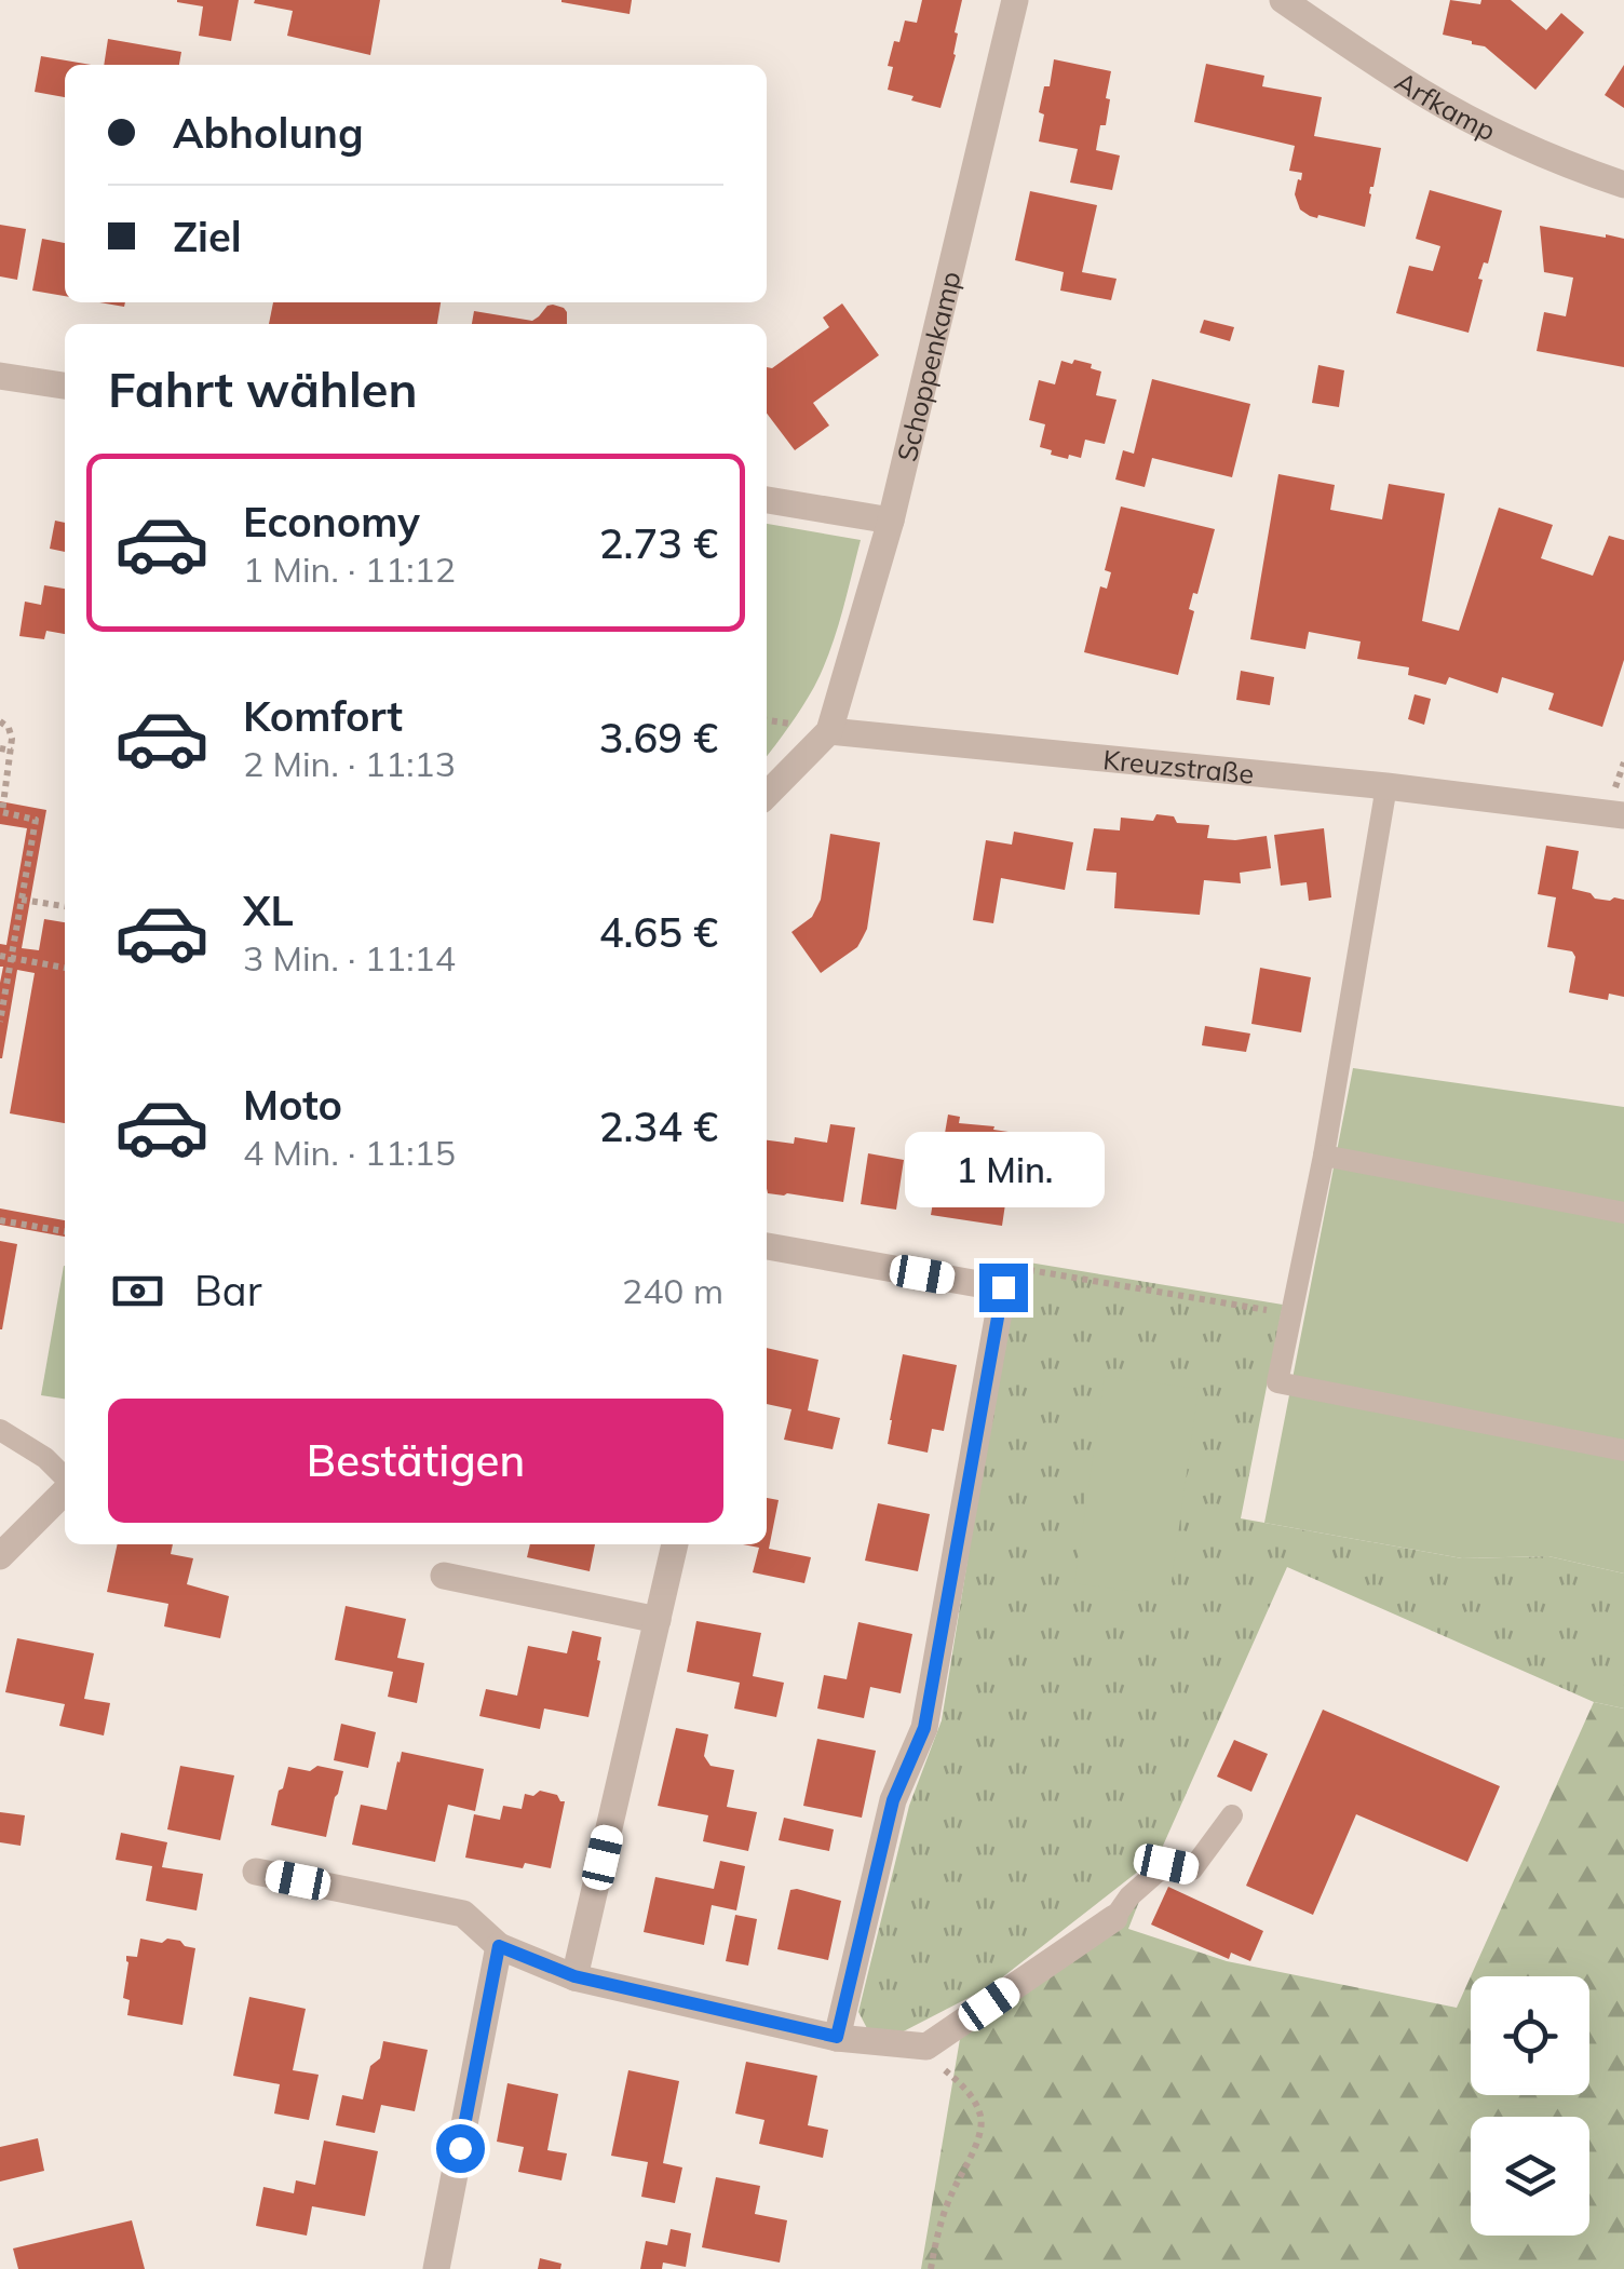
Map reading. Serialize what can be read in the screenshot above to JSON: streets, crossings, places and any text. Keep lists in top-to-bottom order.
{
  "streets": {
    "street": ["Arfkamp", "Schoppenkamp", "Kreuzstraße"]
  },
  "crossings": [
    ["Schoppenkamp", "Kreuzstraße"]
  ],
  "page": {
    "banner": ["Abholung", "Ziel"],
    "heading": "Fahrt wählen",
    "list": [
      {
        "name": "Economy",
        "note": "1 Min. · 11:12",
        "value": "2.73 €"
      },
      {
        "name": "Komfort",
        "note": "2 Min. · 11:13",
        "value": "3.69 €"
      },
      {
        "name": "XL",
        "note": "3 Min. · 11:14",
        "value": "4.65 €"
      },
      {
        "name": "Moto",
        "note": "4 Min. · 11:15",
        "value": "2.34 €"
      }
    ],
    "bubble": "1 Min.",
    "pay": ["Bar", "240 m"],
    "buttons": "Bestätigen"
  }
}
